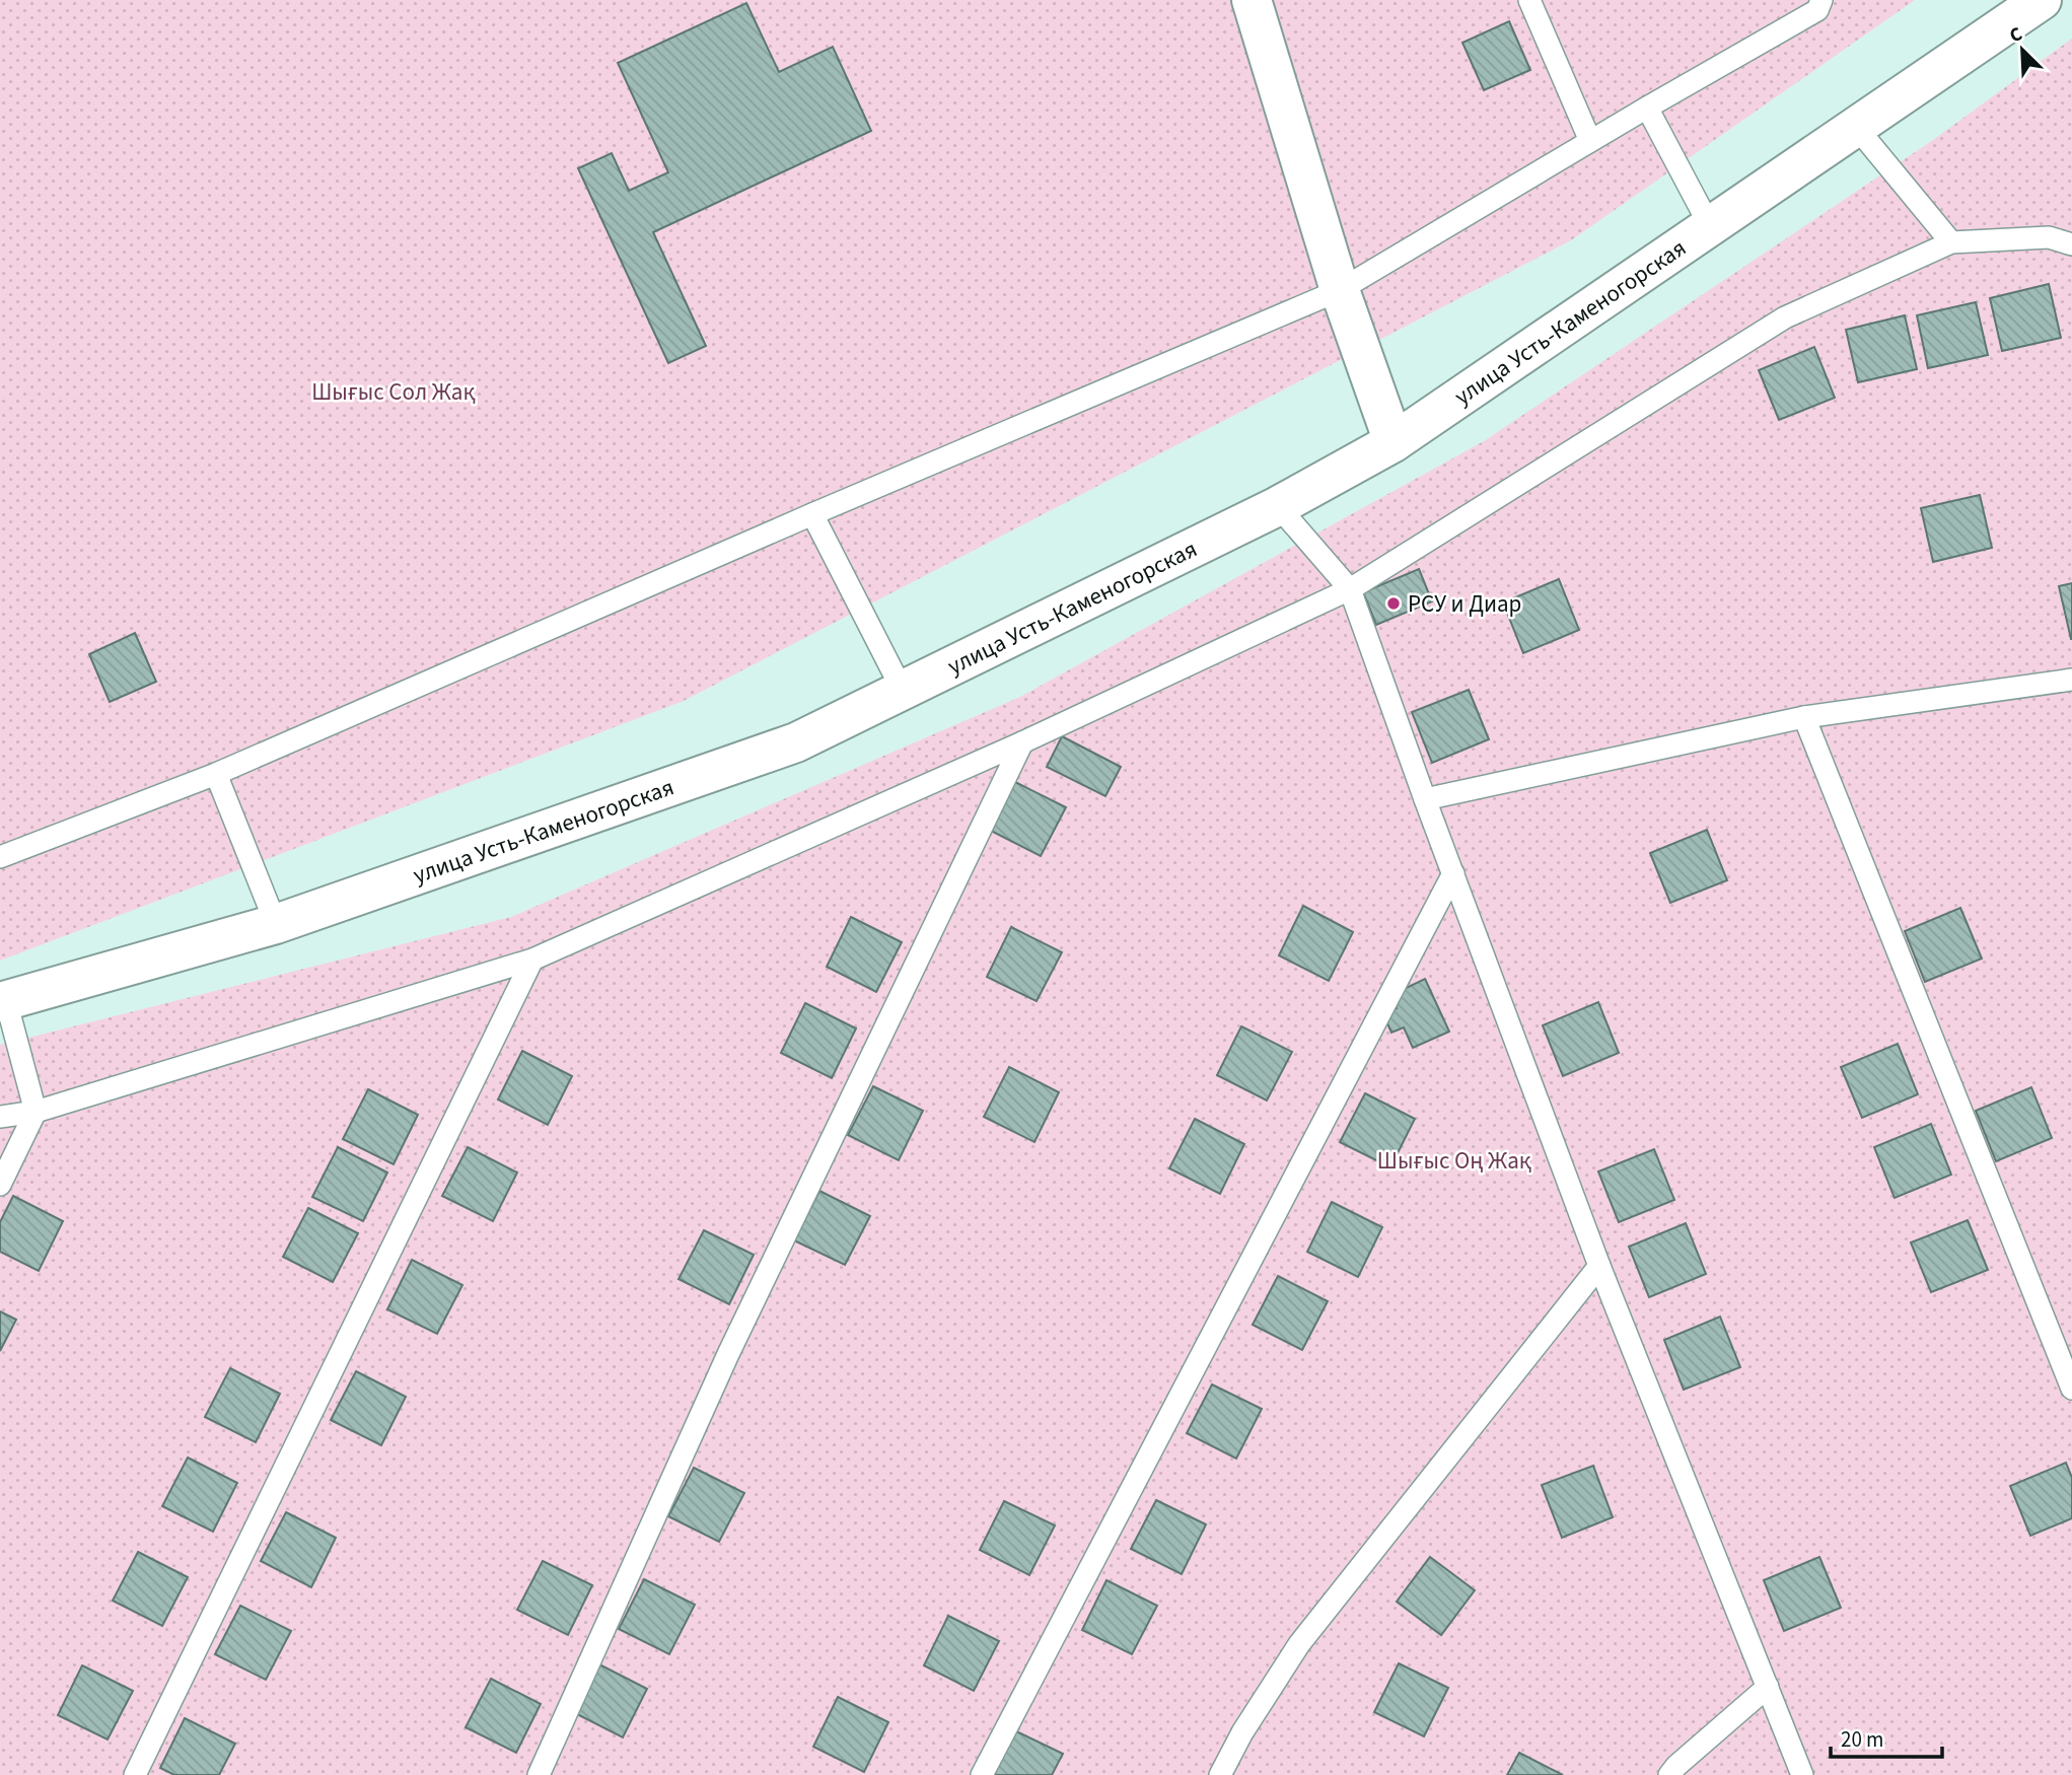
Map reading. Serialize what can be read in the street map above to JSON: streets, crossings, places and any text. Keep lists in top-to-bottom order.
{
  "streets": {
    "street": ["улица Усть-Каменогорская"]
  },
  "parks": ["Шығыс Сол Жақ", "Шығыс Оң Жақ"],
  "places": ["РСУ и Диар"],
  "scale_bar": "20 m",
  "north": "top left"
}
